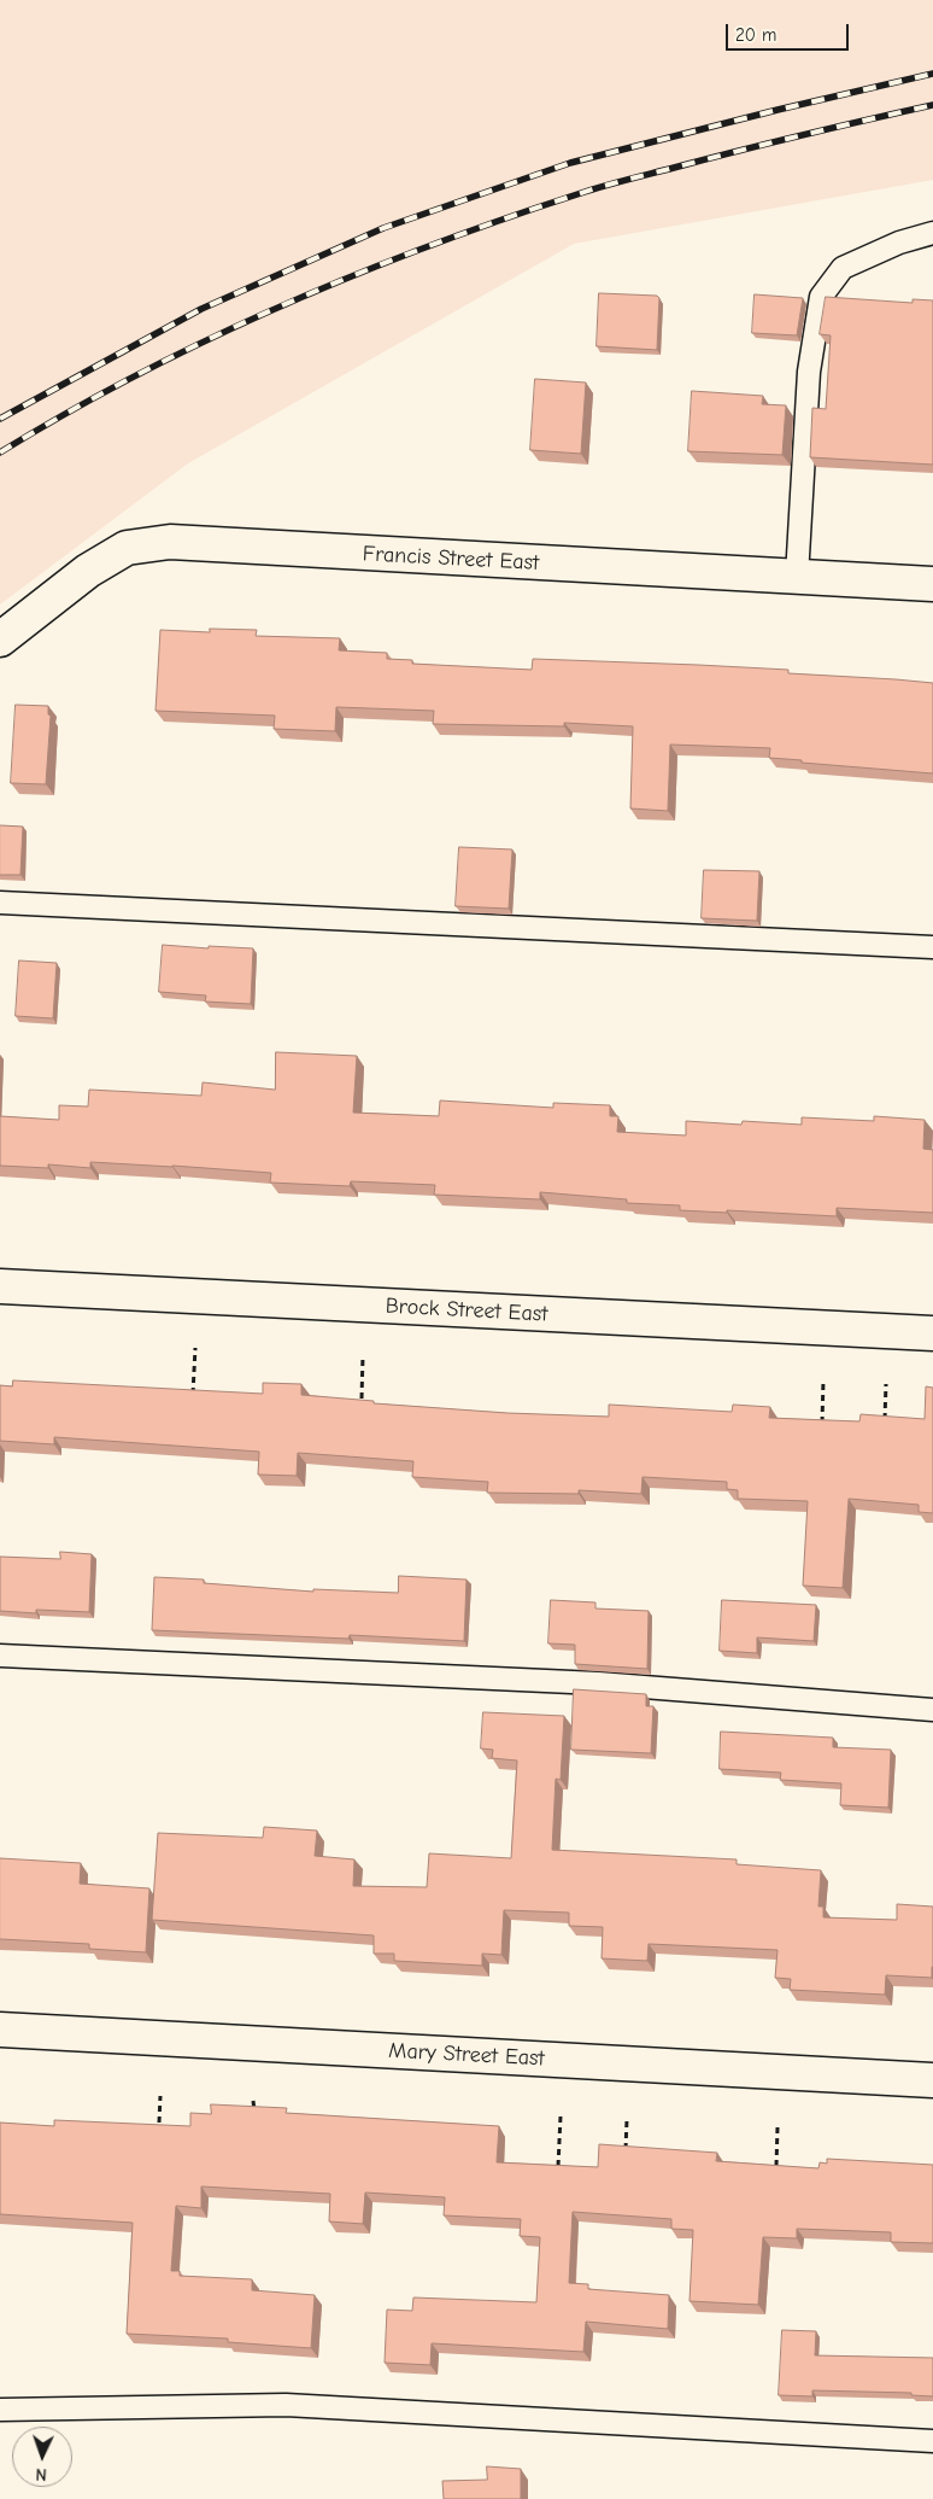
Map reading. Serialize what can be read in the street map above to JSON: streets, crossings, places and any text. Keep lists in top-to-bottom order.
{
  "streets": {
    "street": ["Francis Street East", "Brock Street East", "Mary Street East"]
  },
  "scale_bar": "20 m",
  "north": "bottom"
}
